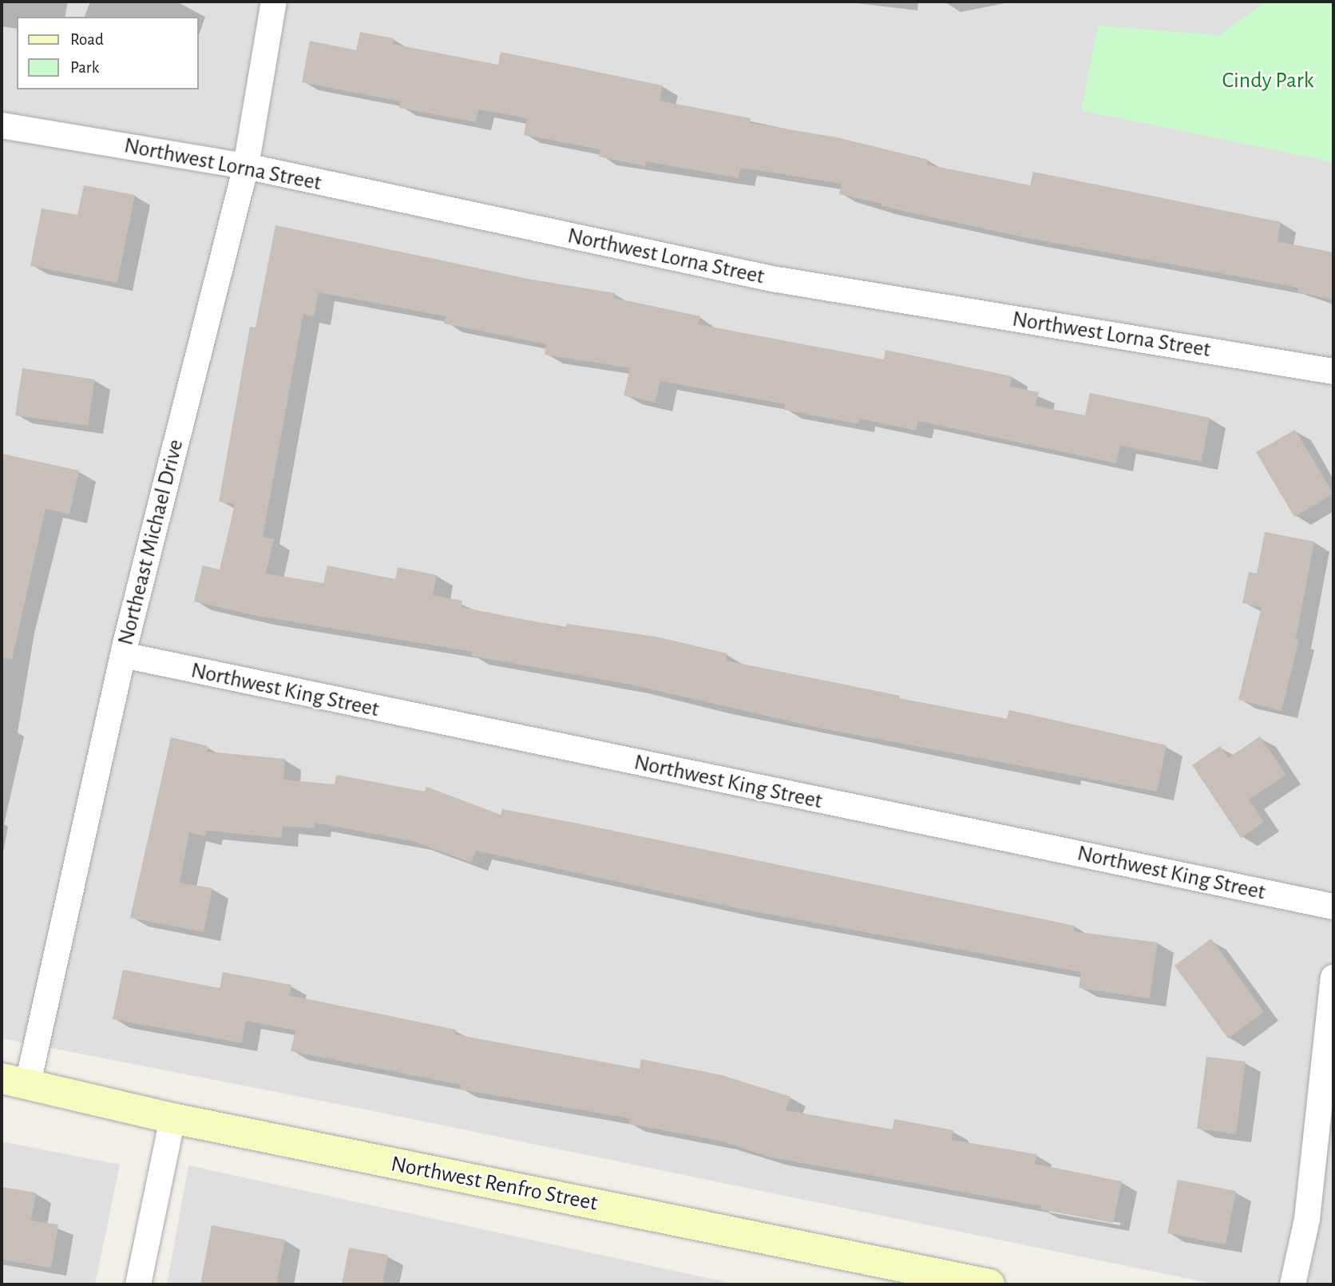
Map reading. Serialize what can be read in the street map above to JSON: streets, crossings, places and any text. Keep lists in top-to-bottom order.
{
  "streets": {
    "main road": ["Northwest Renfro Street"],
    "street": ["Northwest Lorna Street", "Northeast Michael Drive", "Northwest King Street"]
  },
  "crossings": [
    ["Northwest Lorna Street", "Northeast Michael Drive"],
    ["Northeast Michael Drive", "Northwest King Street"],
    ["Northeast Michael Drive", "Northwest Renfro Street"]
  ],
  "parks": ["Cindy Park"],
  "legend": ["Road", "Park"]
}
